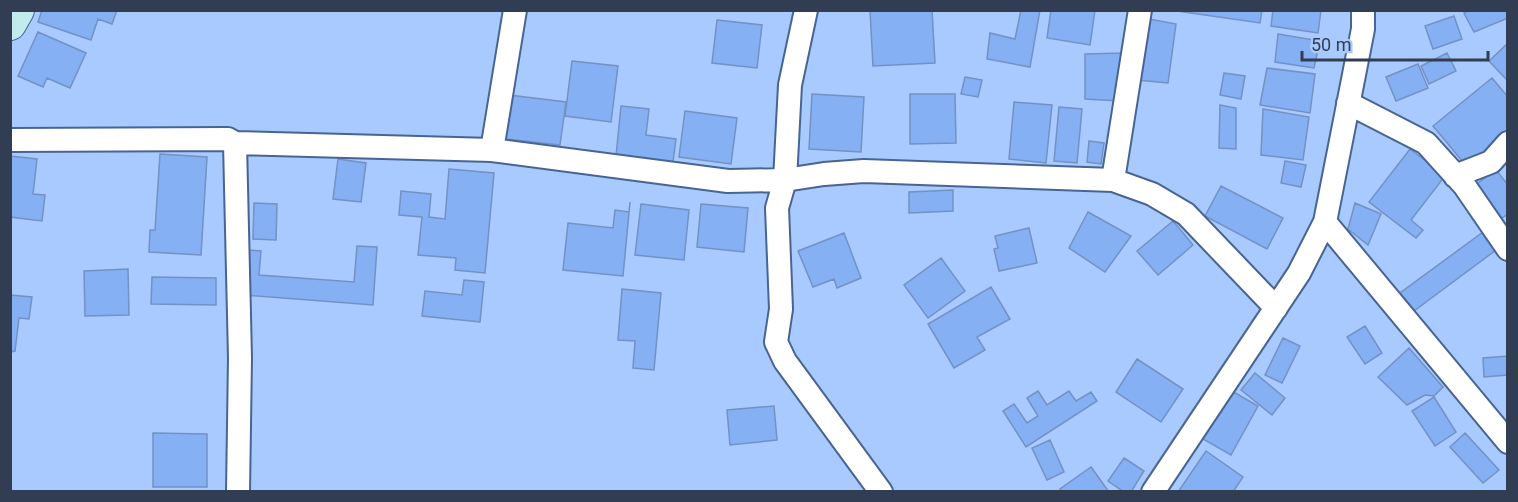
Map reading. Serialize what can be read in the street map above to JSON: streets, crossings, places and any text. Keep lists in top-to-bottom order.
{
  "scale_bar": "50 m"
}
